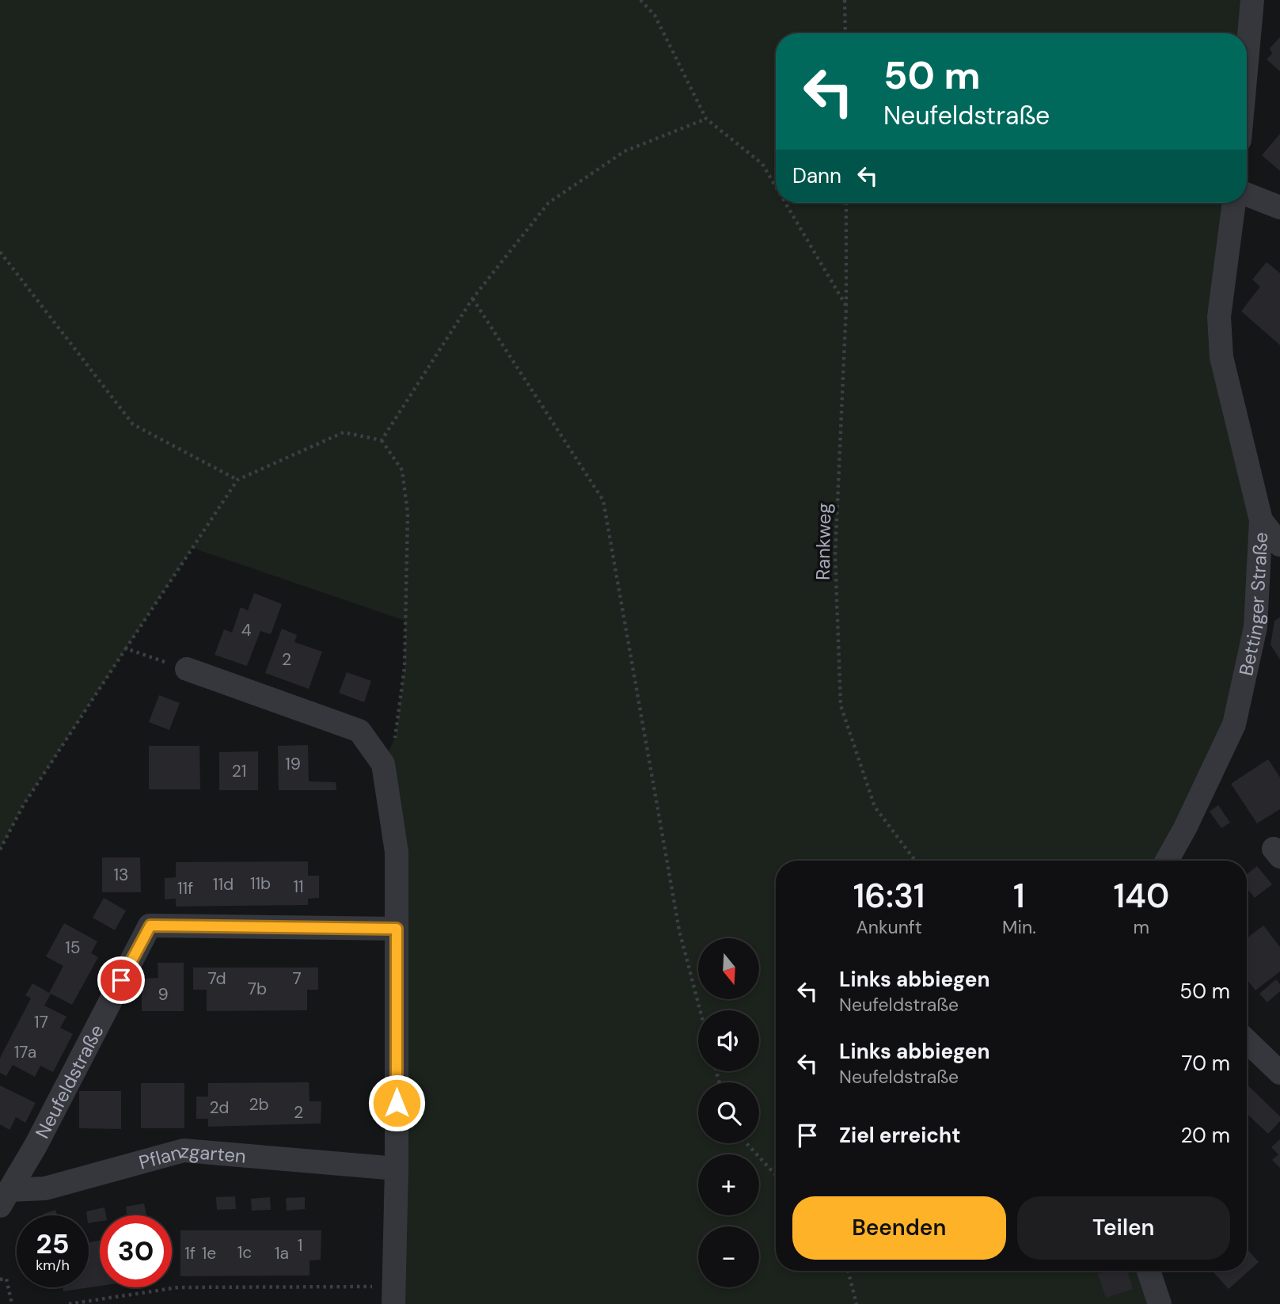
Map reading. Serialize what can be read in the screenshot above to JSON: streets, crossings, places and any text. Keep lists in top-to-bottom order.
{
  "streets": {
    "street": ["Bettinger Straße", "Neufeldstraße", "Pflanzgarten"],
    "path": ["Rankweg"]
  },
  "crossings": [
    ["Neufeldstraße", "Pflanzgarten"]
  ],
  "house_numbers": [
    "4",
    "2",
    "19",
    "21",
    "13",
    "11b",
    "11d",
    "11",
    "11f",
    "15",
    "7d",
    "7",
    "7b",
    "9",
    "17",
    "17a",
    "2b",
    "2d",
    "2",
    "1",
    "1c",
    "1f",
    "1e",
    "1a"
  ],
  "north": "bottom",
  "page": {
    "turn": ["50 m", "Neufeldstraße"],
    "then": "Dann",
    "eta": [
      "16:31",
      "Ankunft",
      "1",
      "Min.",
      "140",
      "m"
    ],
    "map_buttons": ["+", "−"],
    "list": [
      {
        "name": "Links abbiegen",
        "note": "Neufeldstraße",
        "value": "50 m"
      },
      {
        "name": "Links abbiegen",
        "note": "Neufeldstraße",
        "value": "70 m"
      },
      {
        "name": "Ziel erreicht",
        "value": "20 m"
      }
    ],
    "buttons": ["Beenden", "Teilen"],
    "speed": "25 km/h",
    "limit": "30"
  }
}
